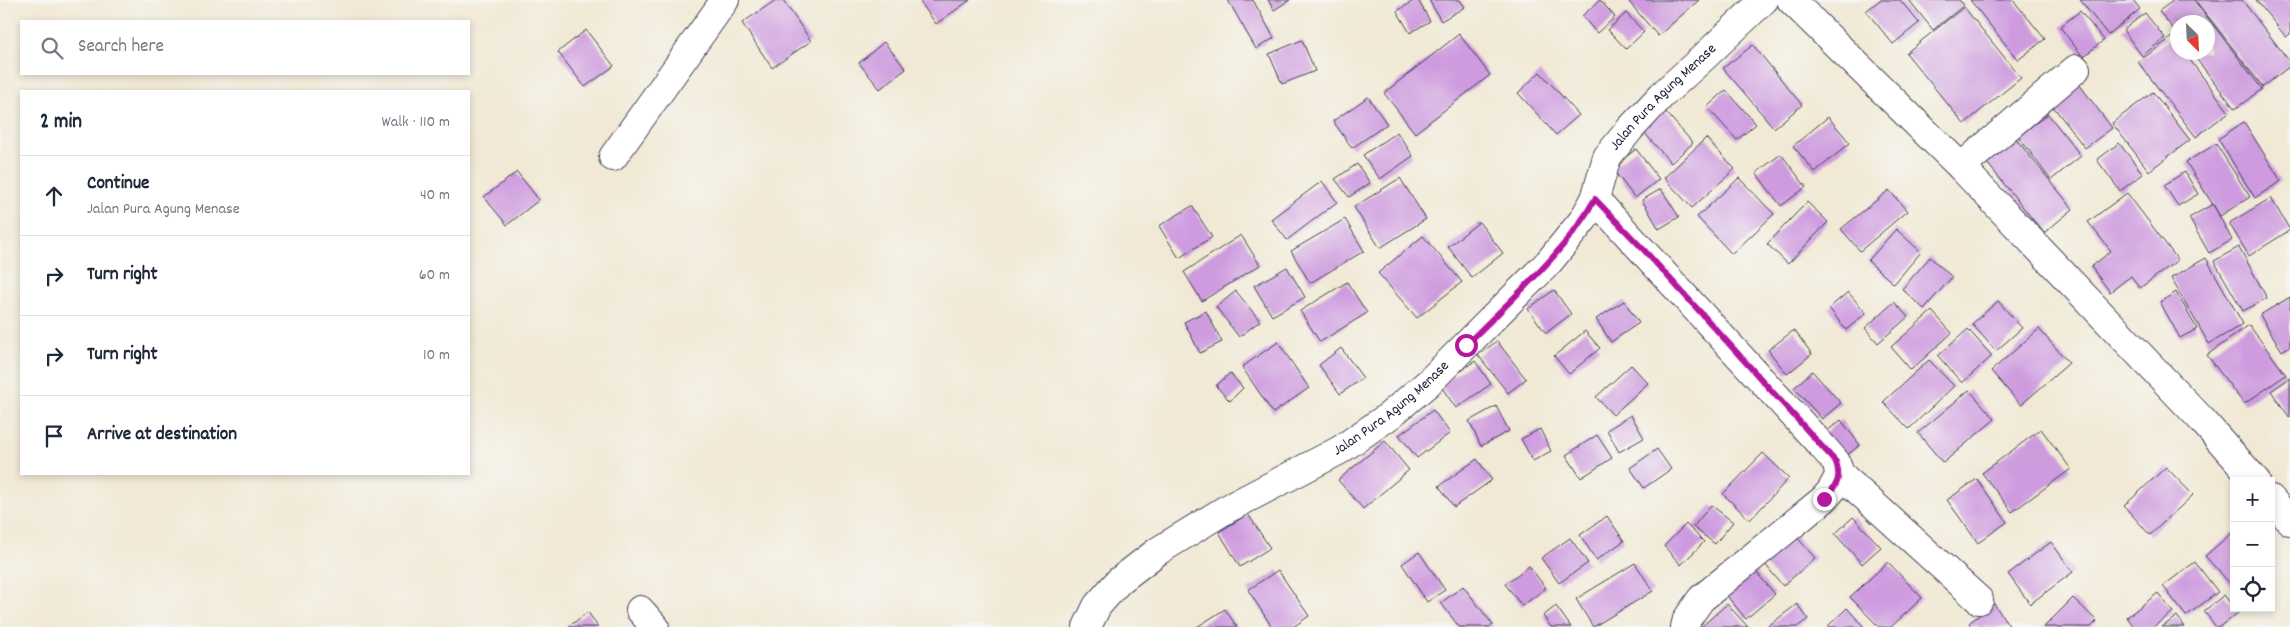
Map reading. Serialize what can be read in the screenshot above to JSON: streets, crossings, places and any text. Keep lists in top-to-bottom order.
{
  "streets": {
    "street": ["Jalan Pura Agung Menase"]
  },
  "north": "bottom right",
  "page": {
    "search": "Search here",
    "heading": ["2 min", "Walk · 110 m"],
    "list": [
      ["Continue", "Jalan Pura Agung Menase", "40 m"],
      ["Turn right", "60 m"],
      ["Turn right", "10 m"],
      "Arrive at destination"
    ],
    "map_buttons": ["+", "−"]
  }
}
